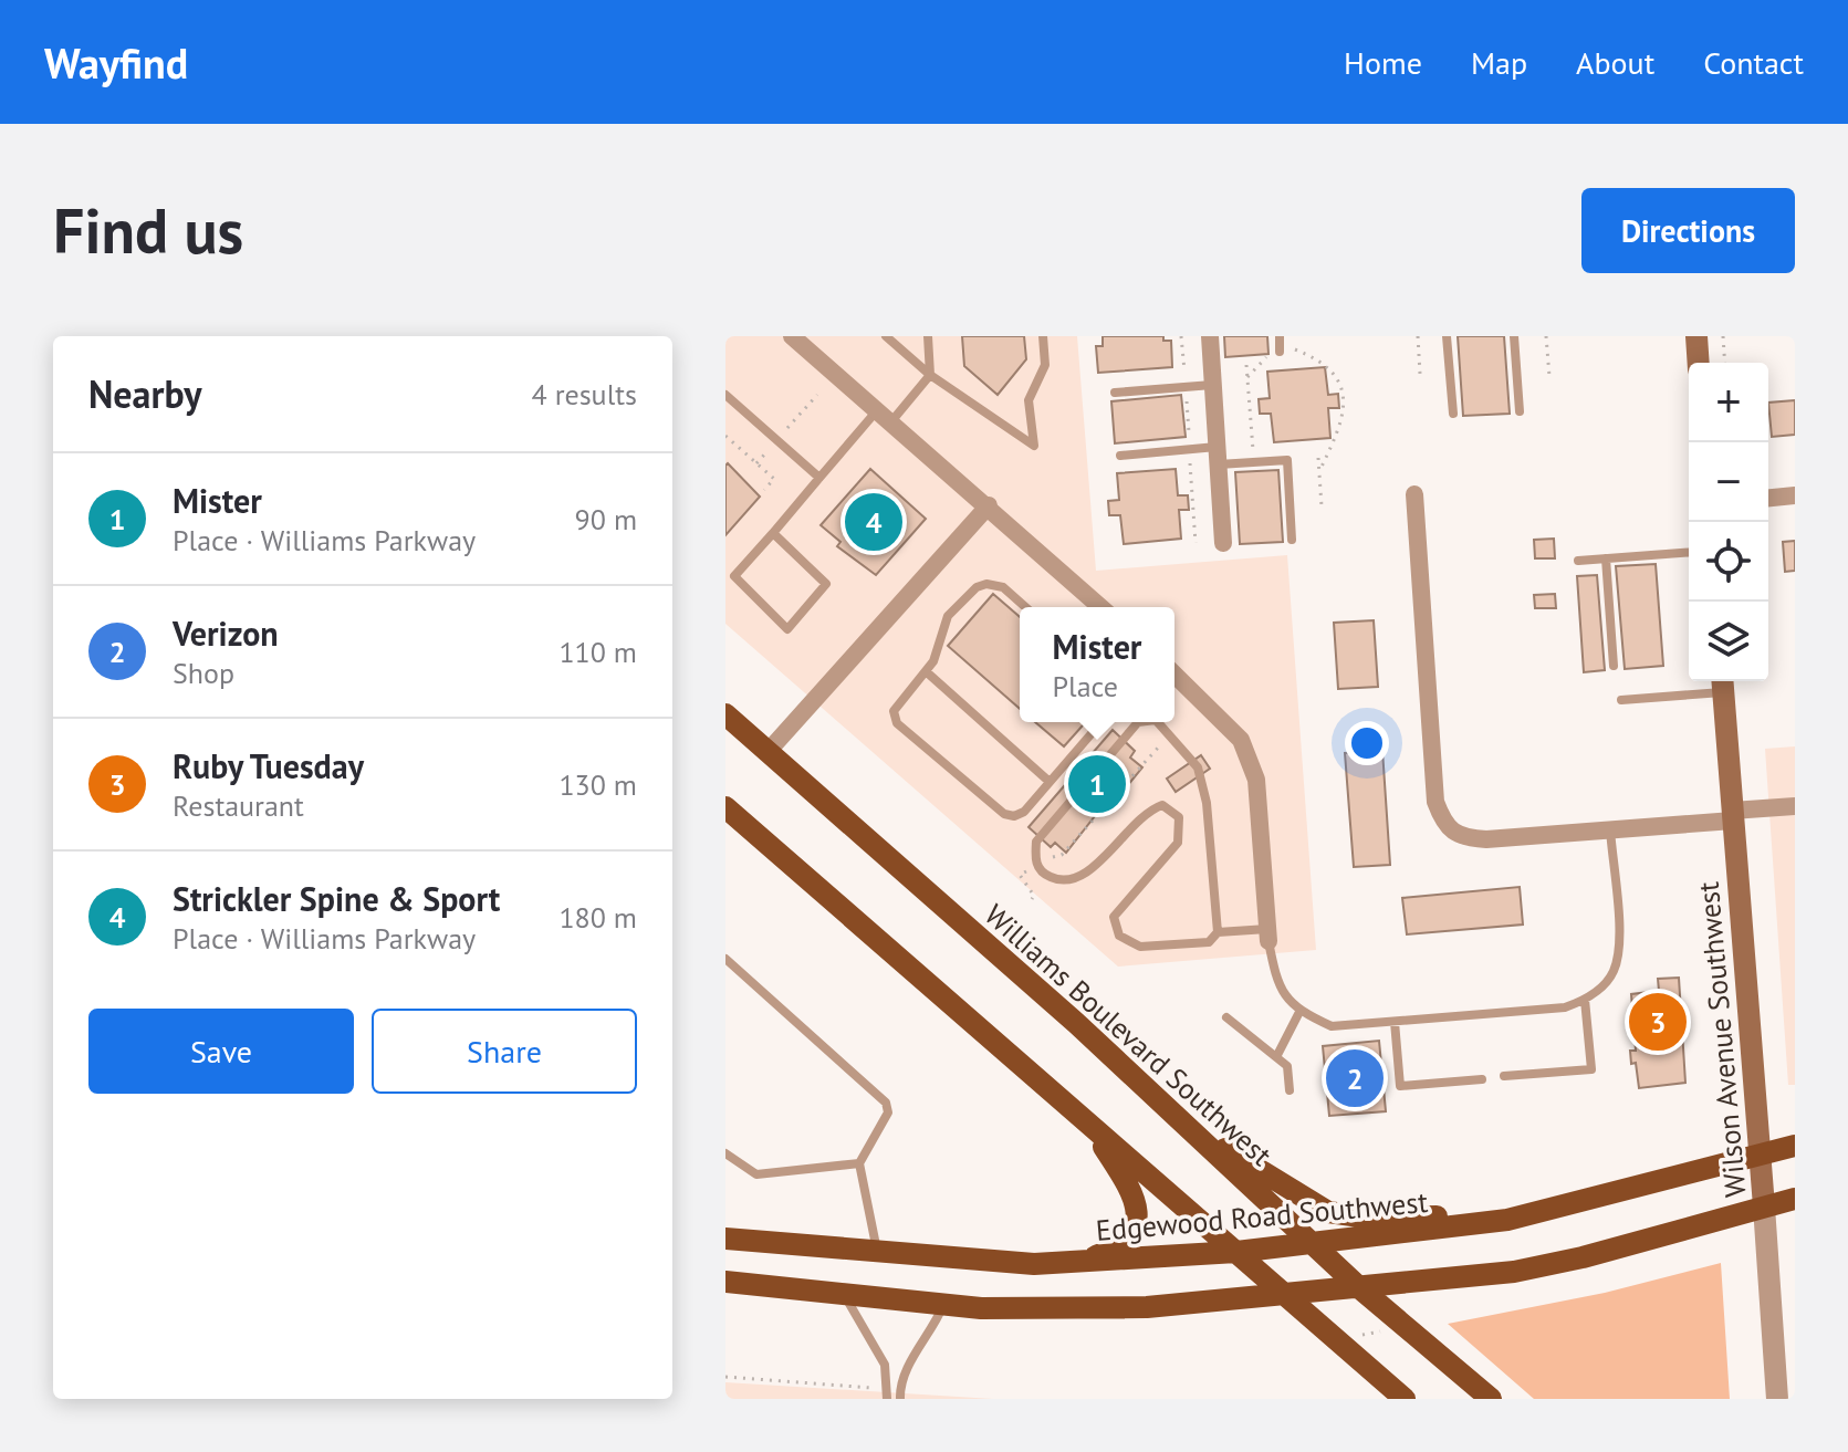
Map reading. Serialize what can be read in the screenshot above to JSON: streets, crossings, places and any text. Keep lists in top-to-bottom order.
{
  "streets": {
    "main road": ["Williams Boulevard Southwest", "Wilson Avenue Southwest", "Edgewood Road Southwest"]
  },
  "crossings": [
    ["Williams Boulevard Southwest", "Edgewood Road Southwest"],
    ["Wilson Avenue Southwest", "Edgewood Road Southwest"]
  ],
  "page": {
    "header": "Wayfind",
    "nav": [
      "Home",
      "Map",
      "About",
      "Contact"
    ],
    "buttons": [
      "Directions",
      ["Save", "Share"]
    ],
    "title": "Find us",
    "heading": ["Nearby", "4 results"],
    "map_buttons": ["+", "−"],
    "list": [
      {
        "mark": "1",
        "name": "Mister",
        "note": "Place · Williams Parkway",
        "value": "90 m"
      },
      {
        "mark": "2",
        "name": "Verizon",
        "note": "Shop",
        "value": "110 m"
      },
      {
        "mark": "3",
        "name": "Ruby Tuesday",
        "note": "Restaurant",
        "value": "130 m"
      },
      {
        "mark": "4",
        "name": "Strickler Spine & Sport",
        "note": "Place · Williams Parkway",
        "value": "180 m"
      }
    ],
    "pins": [
      "4",
      "1",
      "3",
      "2"
    ],
    "popup": ["Mister", "Place"]
  }
}
